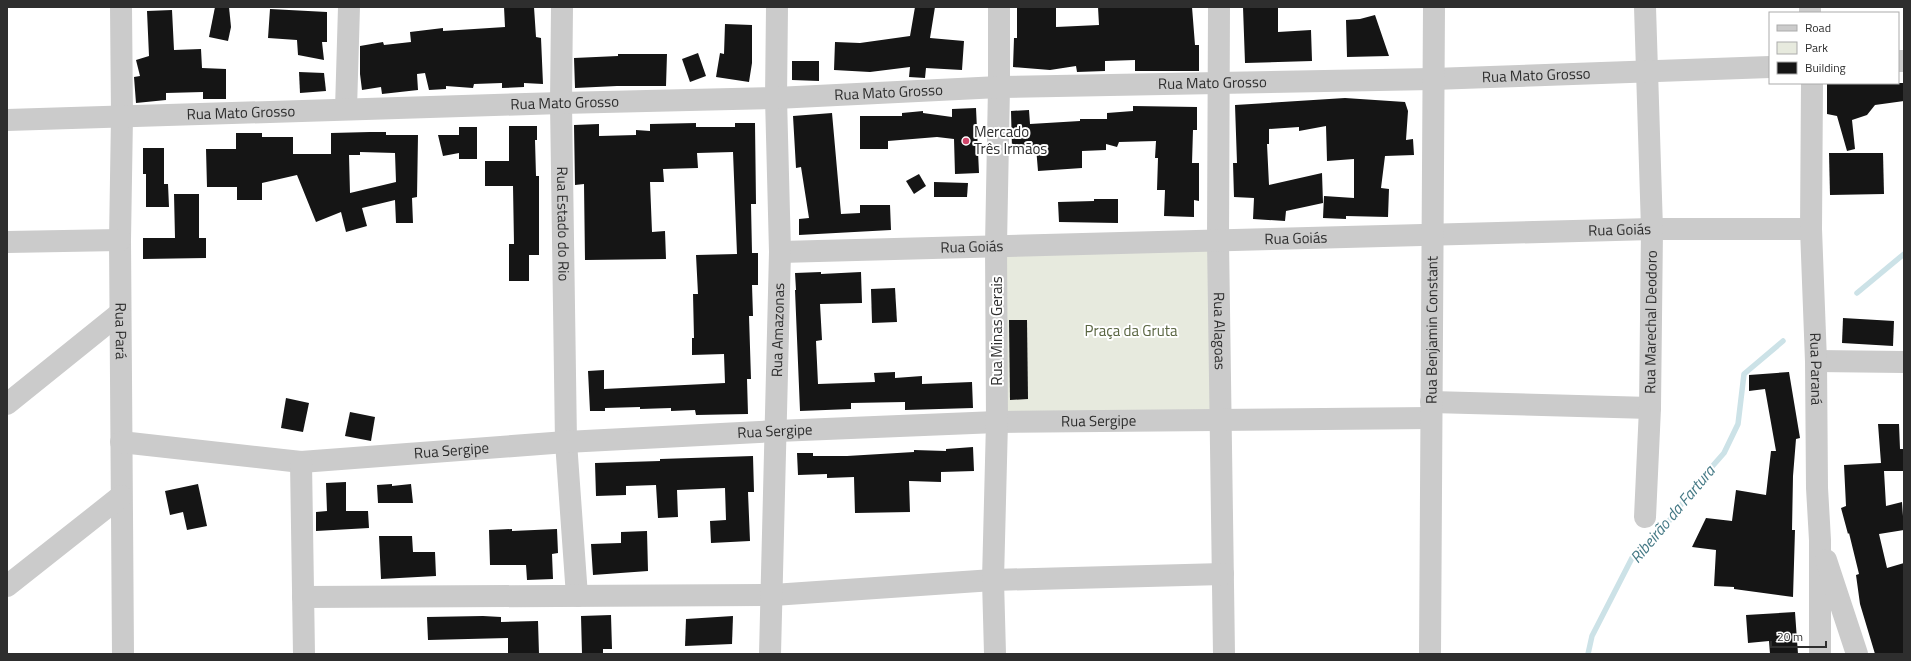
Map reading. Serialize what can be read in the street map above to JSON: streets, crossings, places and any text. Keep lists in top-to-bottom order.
{
  "streets": {
    "street": [
      "Rua Mato Grosso",
      "Rua Estado do Rio",
      "Rua Goiás",
      "Rua Marechal Deodoro",
      "Rua Pará",
      "Rua Benjamin Constant",
      "Rua Amazonas",
      "Rua Minas Gerais",
      "Rua Alagoas",
      "Rua Paraná",
      "Rua Sergipe"
    ]
  },
  "crossings": [
    ["Rua Mato Grosso", "Rua Estado do Rio"],
    ["Rua Mato Grosso", "Rua Marechal Deodoro"],
    ["Rua Mato Grosso", "Rua Pará"],
    ["Rua Mato Grosso", "Rua Benjamin Constant"],
    ["Rua Mato Grosso", "Rua Amazonas"],
    ["Rua Mato Grosso", "Rua Minas Gerais"],
    ["Rua Mato Grosso", "Rua Alagoas"],
    ["Rua Estado do Rio", "Rua Sergipe"],
    ["Rua Goiás", "Rua Marechal Deodoro"],
    ["Rua Goiás", "Rua Benjamin Constant"],
    ["Rua Goiás", "Rua Amazonas"],
    ["Rua Goiás", "Rua Minas Gerais"],
    ["Rua Goiás", "Rua Alagoas"],
    ["Rua Goiás", "Rua Paraná"],
    ["Rua Marechal Deodoro", "Rua Sergipe"],
    ["Rua Pará", "Rua Sergipe"],
    ["Rua Benjamin Constant", "Rua Sergipe"],
    ["Rua Amazonas", "Rua Sergipe"],
    ["Rua Minas Gerais", "Rua Sergipe"],
    ["Rua Alagoas", "Rua Sergipe"]
  ],
  "water": ["Ribeirão da Fartura"],
  "parks": ["Praça da Gruta"],
  "places": ["Mercado Três Irmãos"],
  "legend": ["Road", "Park", "Building"],
  "scale_bar": "20 m"
}
